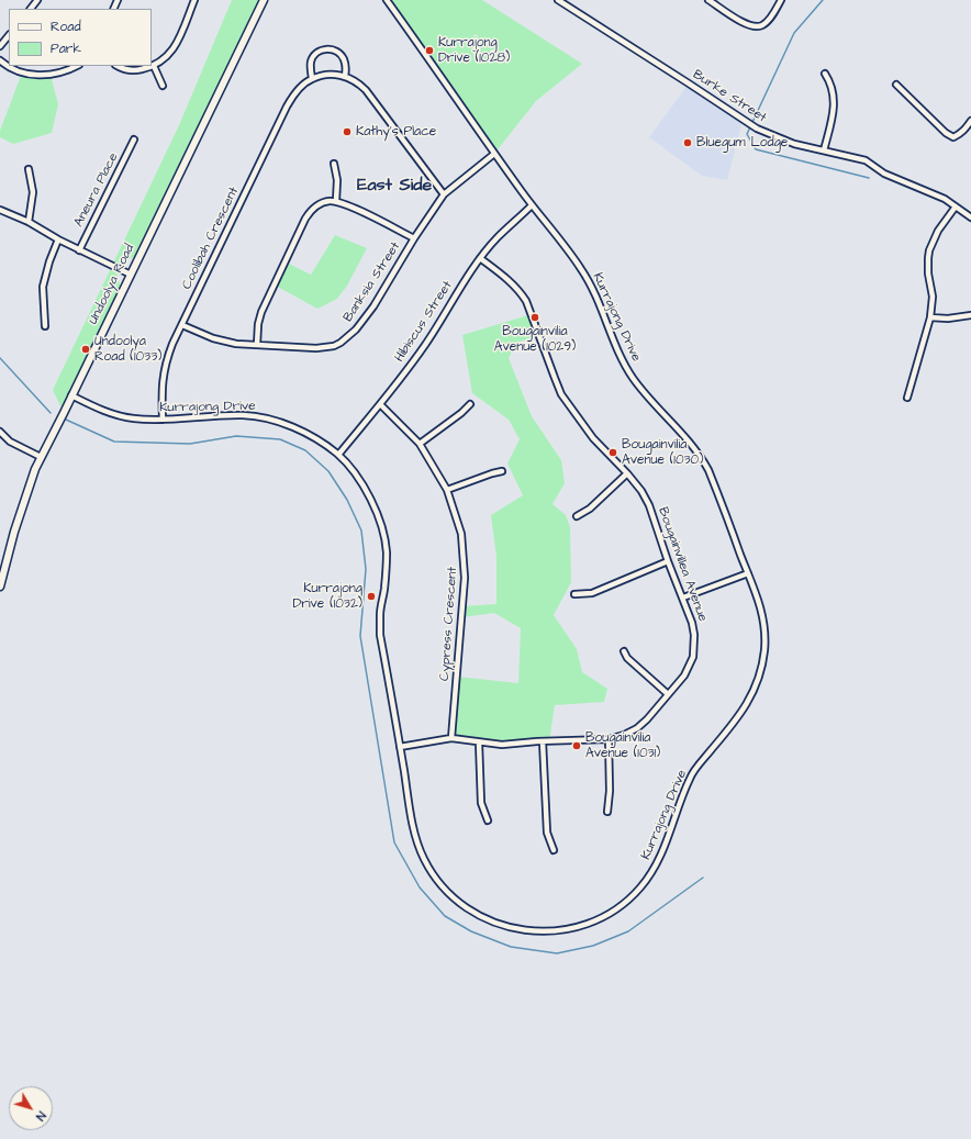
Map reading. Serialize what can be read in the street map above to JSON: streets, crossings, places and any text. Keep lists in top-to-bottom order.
{
  "streets": {
    "main road": ["Undoolya Road"],
    "street": [
      "Burke Street",
      "Aneura Place",
      "Coolibah Crescent",
      "Banksia Street",
      "Kurrajong Drive",
      "Hibiscus Street",
      "Bougainvillea Avenue",
      "Cypress Crescent"
    ]
  },
  "crossings": [
    ["Coolibah Crescent", "Banksia Street"],
    ["Coolibah Crescent", "Kurrajong Drive"],
    ["Banksia Street", "Kurrajong Drive"],
    ["Undoolya Road", "Kurrajong Drive"],
    ["Kurrajong Drive", "Hibiscus Street"],
    ["Kurrajong Drive", "Bougainvillea Avenue"],
    ["Hibiscus Street", "Bougainvillea Avenue"],
    ["Hibiscus Street", "Cypress Crescent"],
    ["Bougainvillea Avenue", "Cypress Crescent"]
  ],
  "districts": ["East Side"],
  "places": [
    "Kurrajong Drive (1028)",
    "Kathy's Place",
    "Bluegum Lodge",
    "Bougainvilia Avenue (1029)",
    "Undoolya Road (1033)",
    "Bougainvilia Avenue (1030)",
    "Kurrajong Drive (1032)",
    "Bougainvilia Avenue (1031)"
  ],
  "legend": ["Road", "Park"],
  "north": "bottom right"
}
